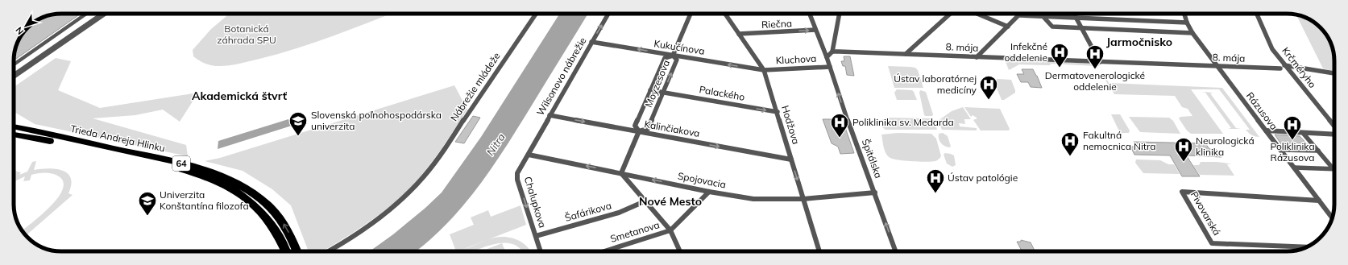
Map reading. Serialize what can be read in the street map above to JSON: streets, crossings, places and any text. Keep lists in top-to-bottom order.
{
  "streets": {
    "main road": ["Trieda Andreja Hlinku", "64"],
    "street": [
      "Riečna",
      "Kukučínova",
      "8. mája",
      "Kluchova",
      "Krčméryho",
      "Wilsonovo nábrežie",
      "Moyzesova",
      "Nábrežie mládeže",
      "Palackého",
      "Rázusova",
      "Hodžova",
      "Kalinčiakova",
      "Špitálska",
      "Spojovacia",
      "Chalupkova",
      "Šafárikova",
      "Pivovarská",
      "Smetanova"
    ]
  },
  "crossings": [
    ["Riečna", "Hodžova"],
    ["Riečna", "Špitálska"],
    ["Kukučínova", "Kluchova"],
    ["Kukučínova", "Wilsonovo nábrežie"],
    ["Kukučínova", "Moyzesova"],
    ["Kukučínova", "Hodžova"],
    ["8. mája", "Rázusova"],
    ["Kluchova", "Hodžova"],
    ["Kluchova", "Špitálska"],
    ["Krčméryho", "Rázusova"],
    ["Wilsonovo nábrežie", "Kalinčiakova"],
    ["Wilsonovo nábrežie", "Spojovacia"],
    ["Wilsonovo nábrežie", "Chalupkova"],
    ["Moyzesova", "Palackého"],
    ["Moyzesova", "Kalinčiakova"],
    ["Moyzesova", "Spojovacia"],
    ["Palackého", "Hodžova"],
    ["Rázusova", "Pivovarská"],
    ["Hodžova", "Kalinčiakova"],
    ["Hodžova", "Spojovacia"],
    ["Špitálska", "Spojovacia"],
    ["Spojovacia", "Chalupkova"],
    ["Chalupkova", "Šafárikova"]
  ],
  "one_way": [
    "Riečna",
    "Kukučínova",
    "Palackého",
    "Kalinčiakova",
    "Špitálska",
    "Spojovacia",
    "Chalupkova"
  ],
  "districts": ["Jarmočnisko", "Akademická štvrť", "Nové Mesto"],
  "water": ["Nitra"],
  "parks": ["Botanická záhrada SPU"],
  "places": {
    "hospital": [
      "Infekčné oddelenie",
      "Dermatovenerologické oddelenie",
      "Ústav laboratórnej medicíny",
      "Poliklinika sv. Medarda",
      "Poliklinika Rázusova",
      "Fakultná nemocnica Nitra",
      "Neurologická klinika",
      "Ústav patológie"
    ],
    "school or university": ["Slovenská poľnohospodárska univerzita", "Univerzita Konštantína filozofa"]
  },
  "north": "bottom left"
}
